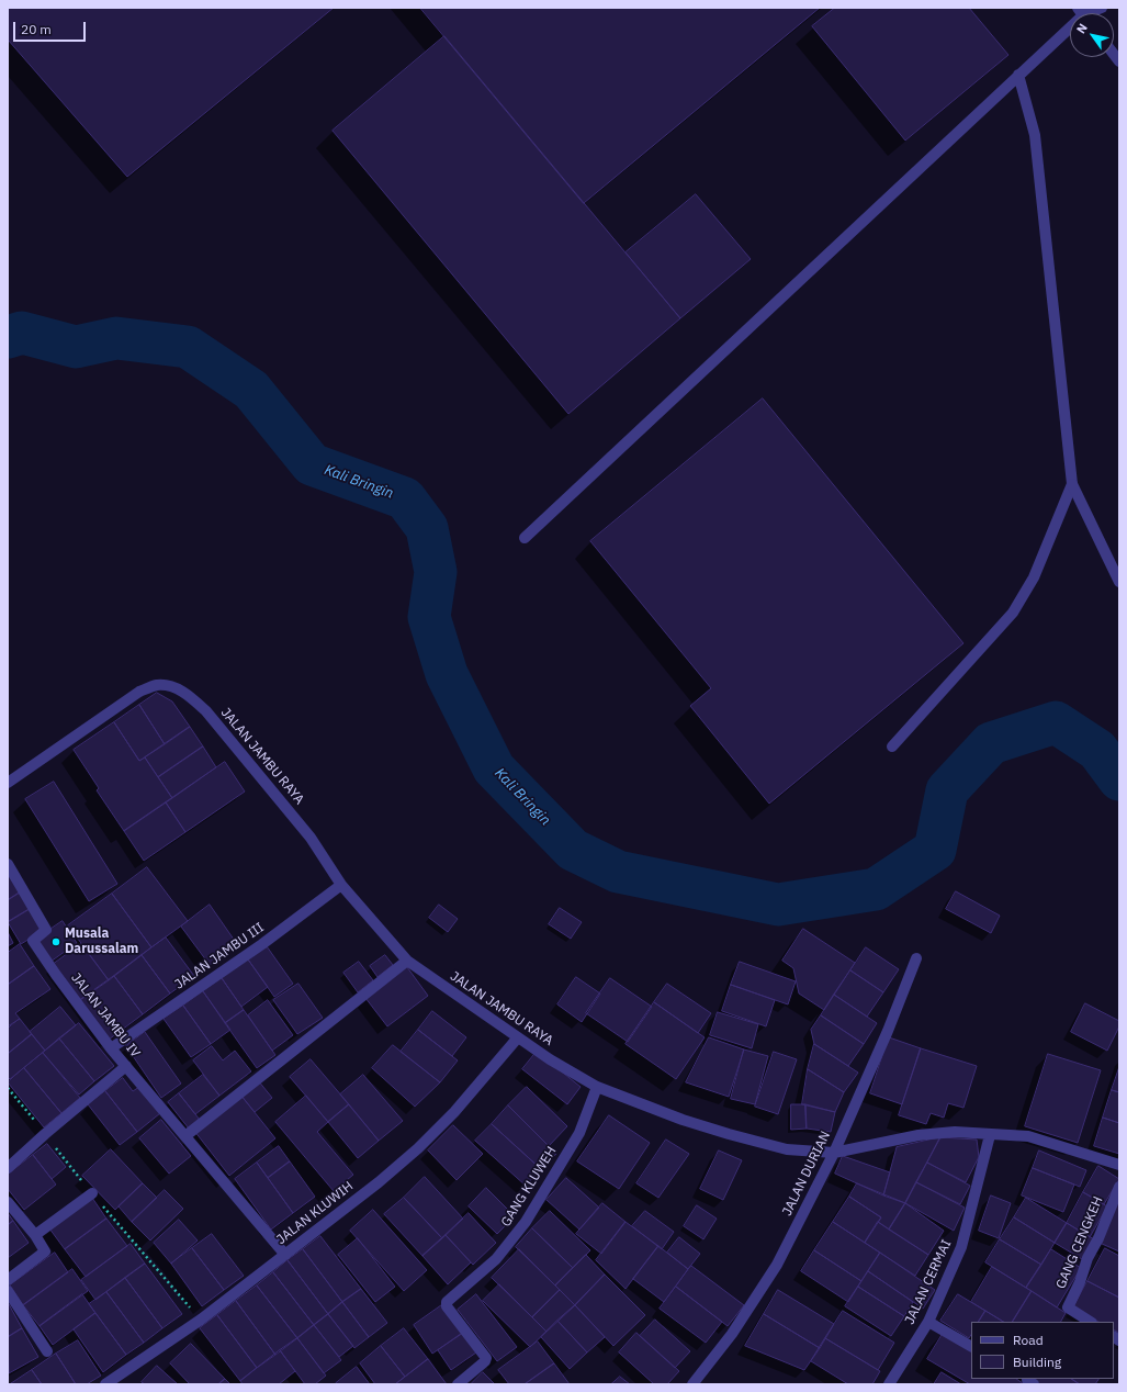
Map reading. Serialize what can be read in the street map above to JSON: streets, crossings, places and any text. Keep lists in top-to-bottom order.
{
  "streets": {
    "street": [
      "JALAN JAMBU RAYA",
      "JALAN JAMBU III",
      "JALAN JAMBU IV",
      "JALAN DURIAN",
      "GANG KLUWEH",
      "JALAN KLUWIH",
      "GANG CENGKEH",
      "JALAN CERMAI"
    ]
  },
  "crossings": [
    ["JALAN JAMBU RAYA", "JALAN JAMBU III"],
    ["JALAN JAMBU RAYA", "JALAN DURIAN"],
    ["JALAN JAMBU RAYA", "GANG KLUWEH"],
    ["JALAN JAMBU RAYA", "JALAN KLUWIH"],
    ["JALAN JAMBU RAYA", "JALAN CERMAI"],
    ["JALAN JAMBU III", "JALAN JAMBU IV"],
    ["JALAN JAMBU IV", "JALAN KLUWIH"]
  ],
  "water": ["Kali Bringin"],
  "places": ["Musala Darussalam"],
  "legend": ["Road", "Building"],
  "scale_bar": "20 m",
  "north": "top left"
}
